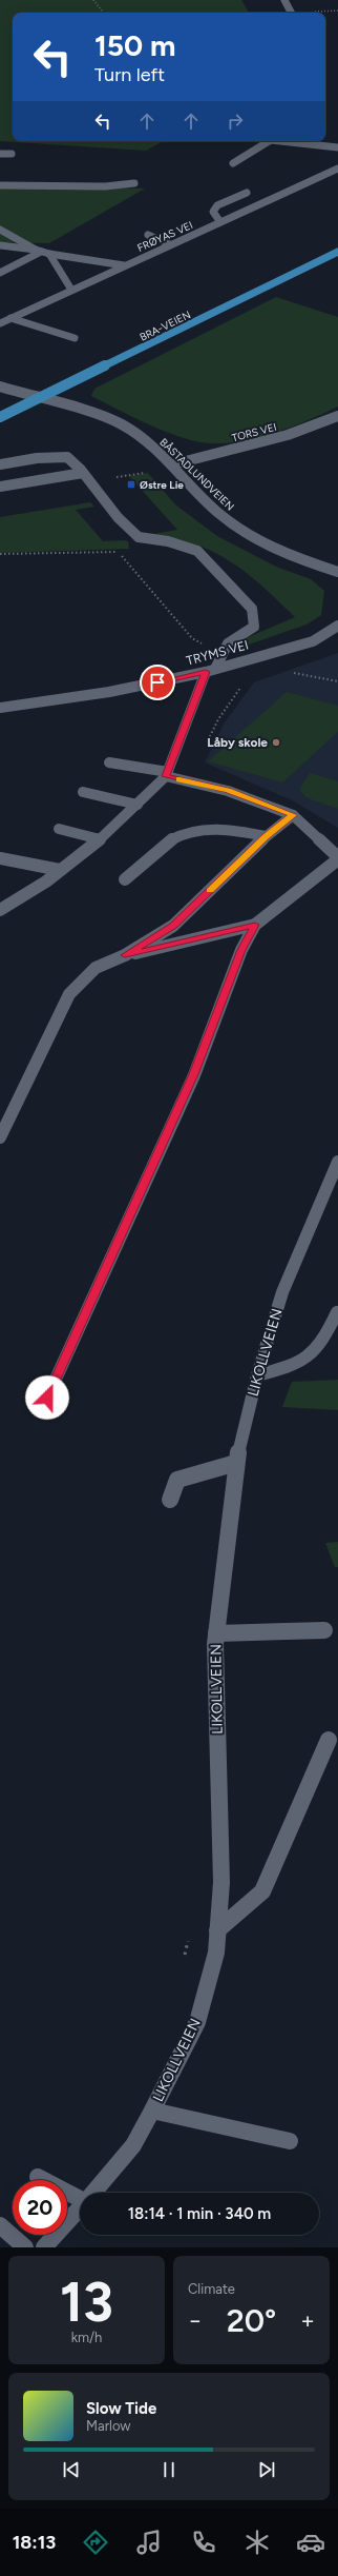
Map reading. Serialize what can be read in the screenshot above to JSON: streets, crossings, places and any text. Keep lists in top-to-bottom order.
{
  "streets": {
    "main road": ["BRA-VEIEN"],
    "street": [
      "FRØYAS VEI",
      "TORS VEI",
      "BÅSTADLUNDVEIEN",
      "TRYMS VEI",
      "LIKOLLVEIEN"
    ]
  },
  "crossings": [
    ["BRA-VEIEN", "BÅSTADLUNDVEIEN"],
    ["TORS VEI", "BÅSTADLUNDVEIEN"]
  ],
  "places": {
    "transit": ["Østre Lie"],
    "other": ["Låby skole"]
  },
  "page": {
    "turn": ["150 m", "Turn left"],
    "limit": "20",
    "trip": "18:14 · 1 min · 340 m",
    "tile": [
      ["13", "km/h"],
      "Climate"
    ],
    "heat": ["−", "20°", "+"],
    "song": ["Slow Tide", "Marlow"],
    "tabs": "18:13"
  }
}
